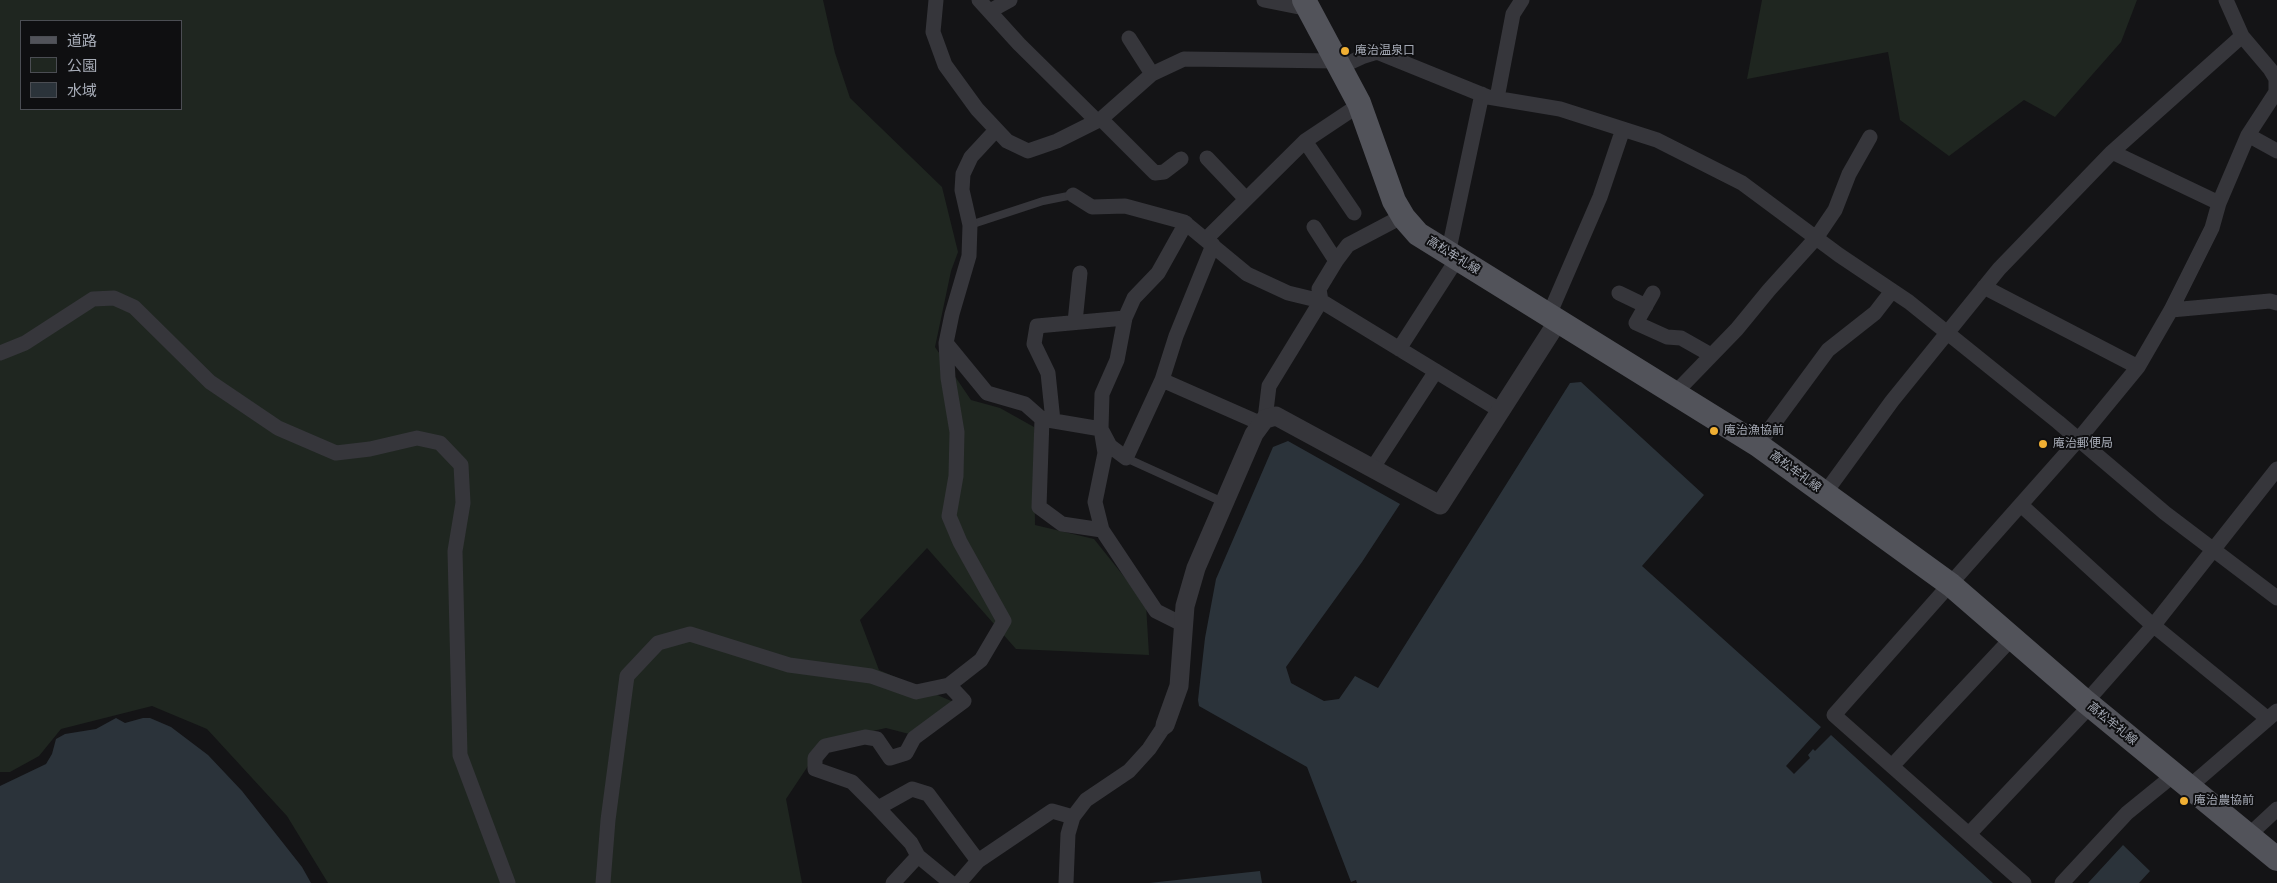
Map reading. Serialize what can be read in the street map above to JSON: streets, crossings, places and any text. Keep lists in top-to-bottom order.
{
  "streets": {
    "main road": ["高松牟礼線"]
  },
  "places": [
    "庵治温泉口",
    "庵治漁協前",
    "庵治郵便局",
    "庵治農協前"
  ],
  "legend": ["道路", "公園", "水域"]
}
